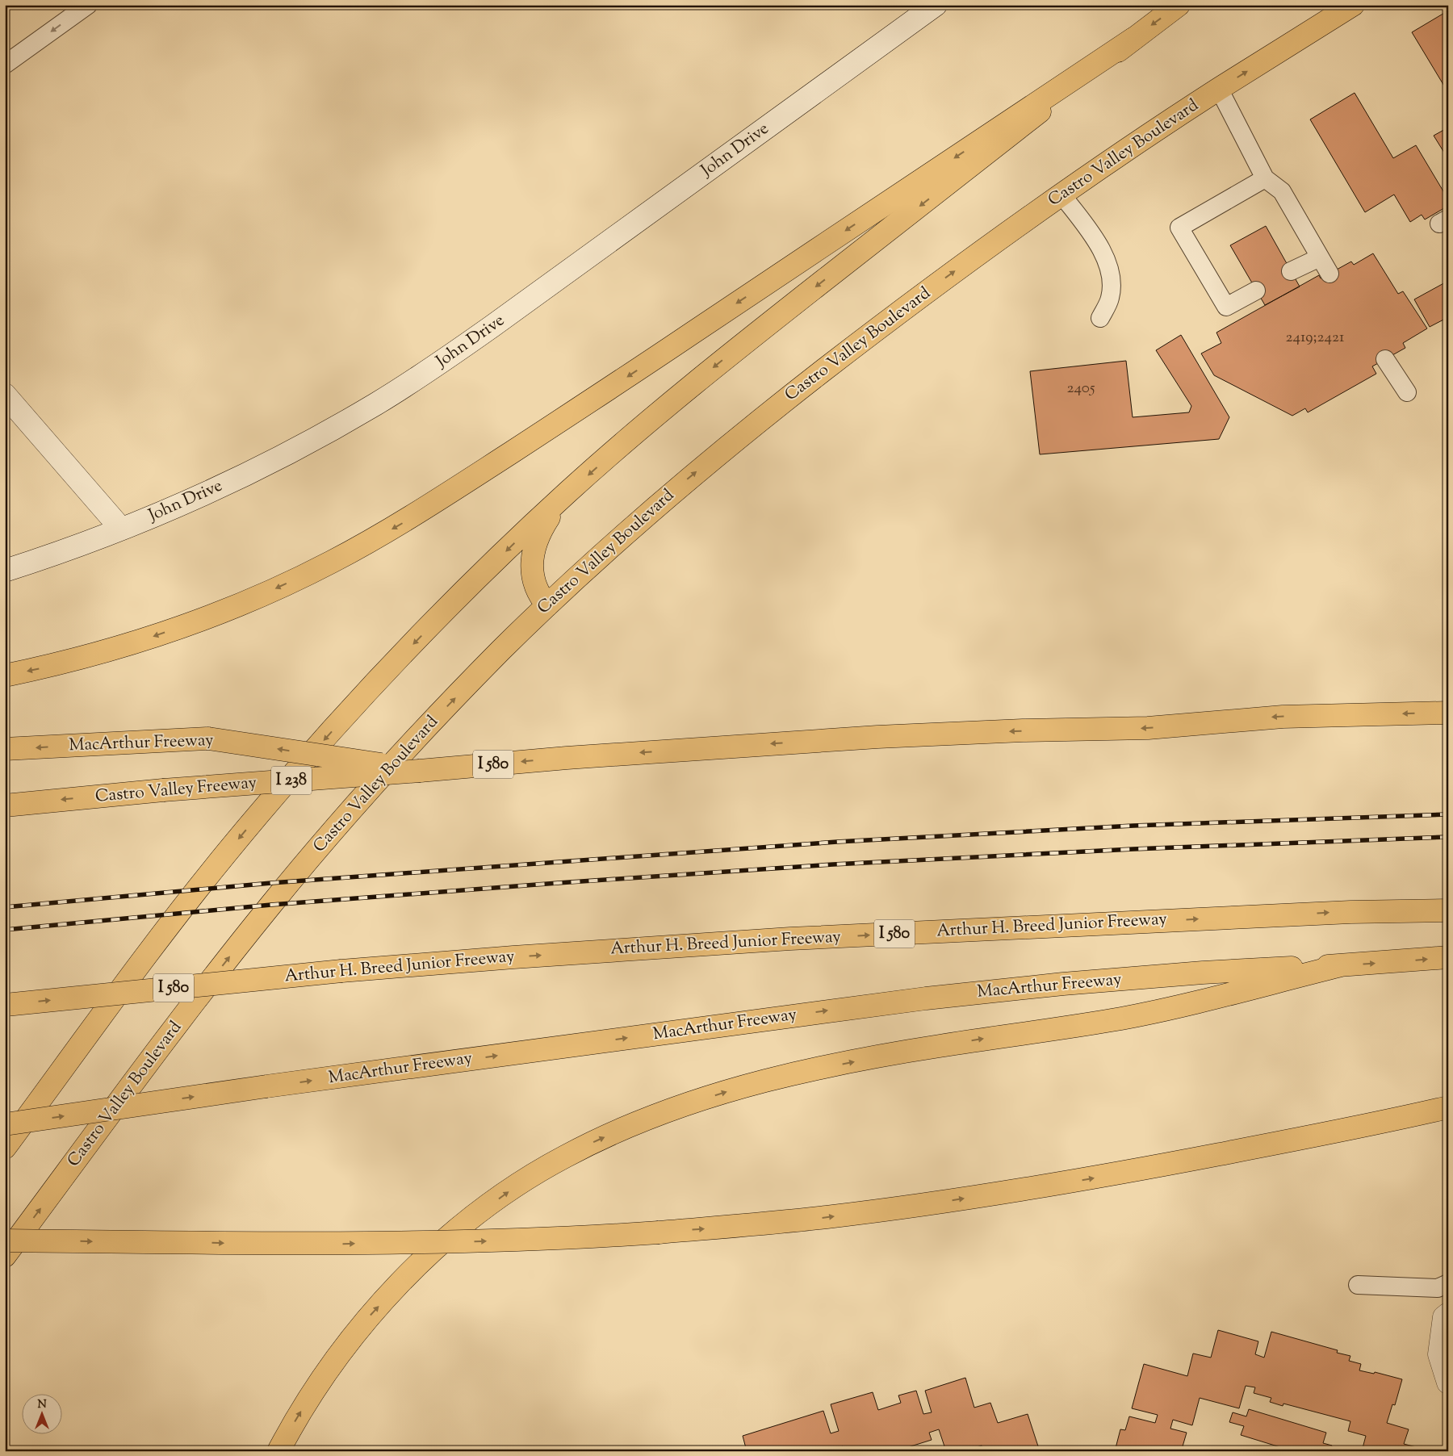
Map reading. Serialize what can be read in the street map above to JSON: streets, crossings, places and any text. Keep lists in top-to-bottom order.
{
  "streets": {
    "main road": [
      "John Drive",
      "Castro Valley Boulevard",
      "MacArthur Freeway",
      "I 580",
      "I 238",
      "Castro Valley Freeway",
      "Arthur H. Breed Junior Freeway"
    ]
  },
  "crossings": [
    ["MacArthur Freeway", "I 580"],
    ["MacArthur Freeway", "Castro Valley Freeway"],
    ["I 580", "Castro Valley Freeway"]
  ],
  "house_numbers": ["2419;2421", "2405"],
  "north": "top"
}
